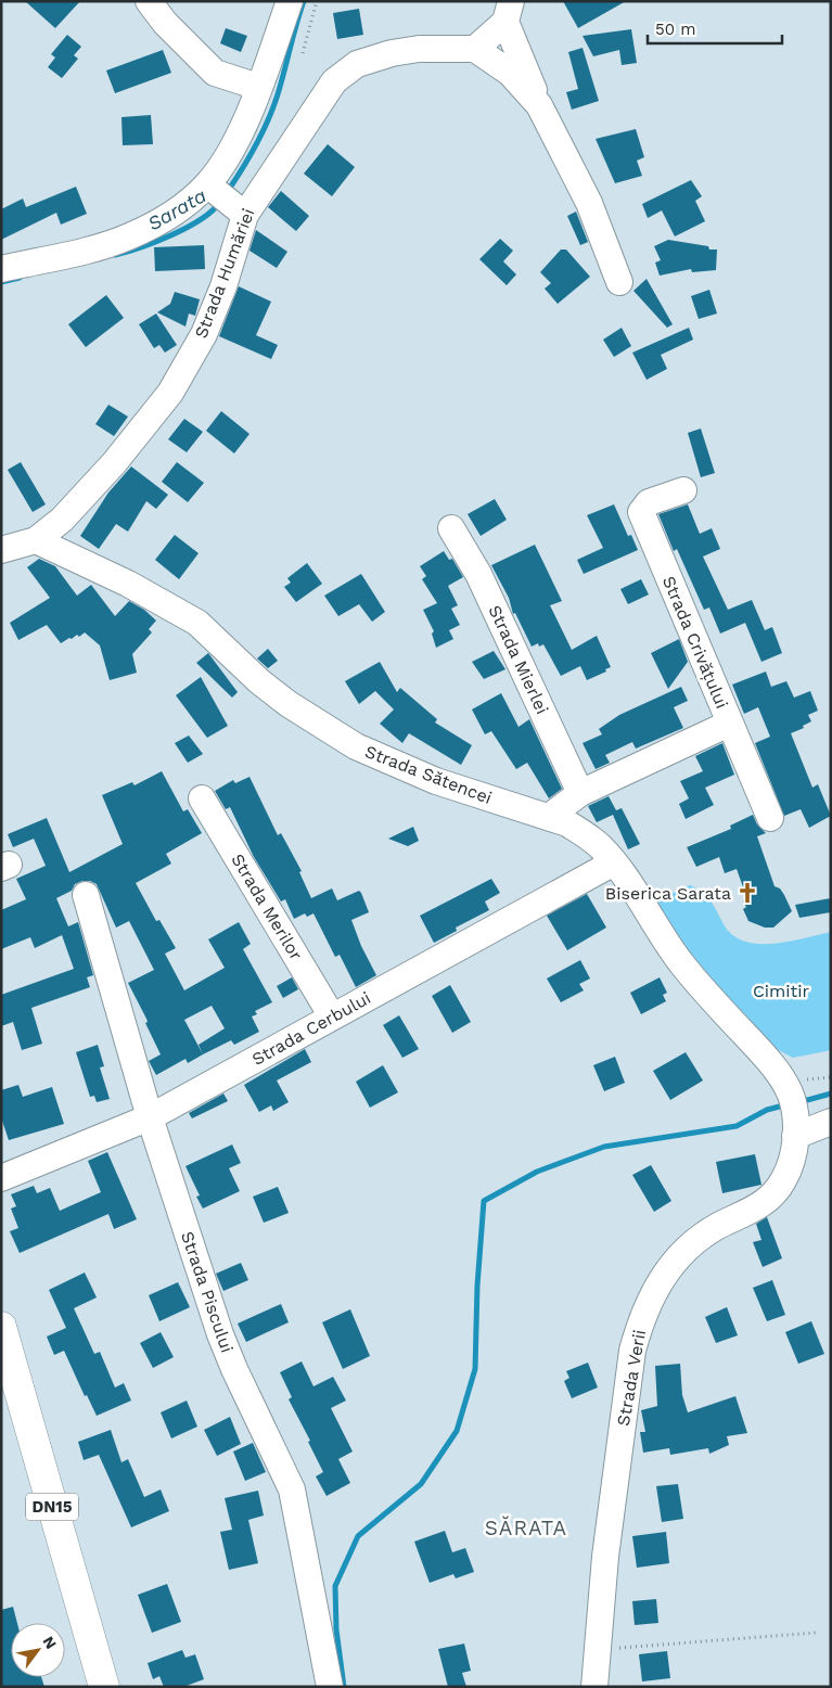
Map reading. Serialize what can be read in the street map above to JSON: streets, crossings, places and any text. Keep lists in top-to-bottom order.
{
  "streets": {
    "main road": ["DN15"],
    "street": [
      "Strada Humăriei",
      "Strada Crivățului",
      "Strada Mierlei",
      "Strada Sătencei",
      "Strada Merilor",
      "Strada Cerbului",
      "Strada Piscului",
      "Strada Verii"
    ]
  },
  "crossings": [
    ["Strada Humăriei", "Strada Sătencei"],
    ["Strada Merilor", "Strada Cerbului"],
    ["Strada Cerbului", "Strada Piscului"]
  ],
  "districts": ["SĂRATA"],
  "water": ["Sarata"],
  "parks": ["Cimitir"],
  "places": {
    "church": ["Biserica Sarata"]
  },
  "scale_bar": "50 m",
  "north": "top right"
}
